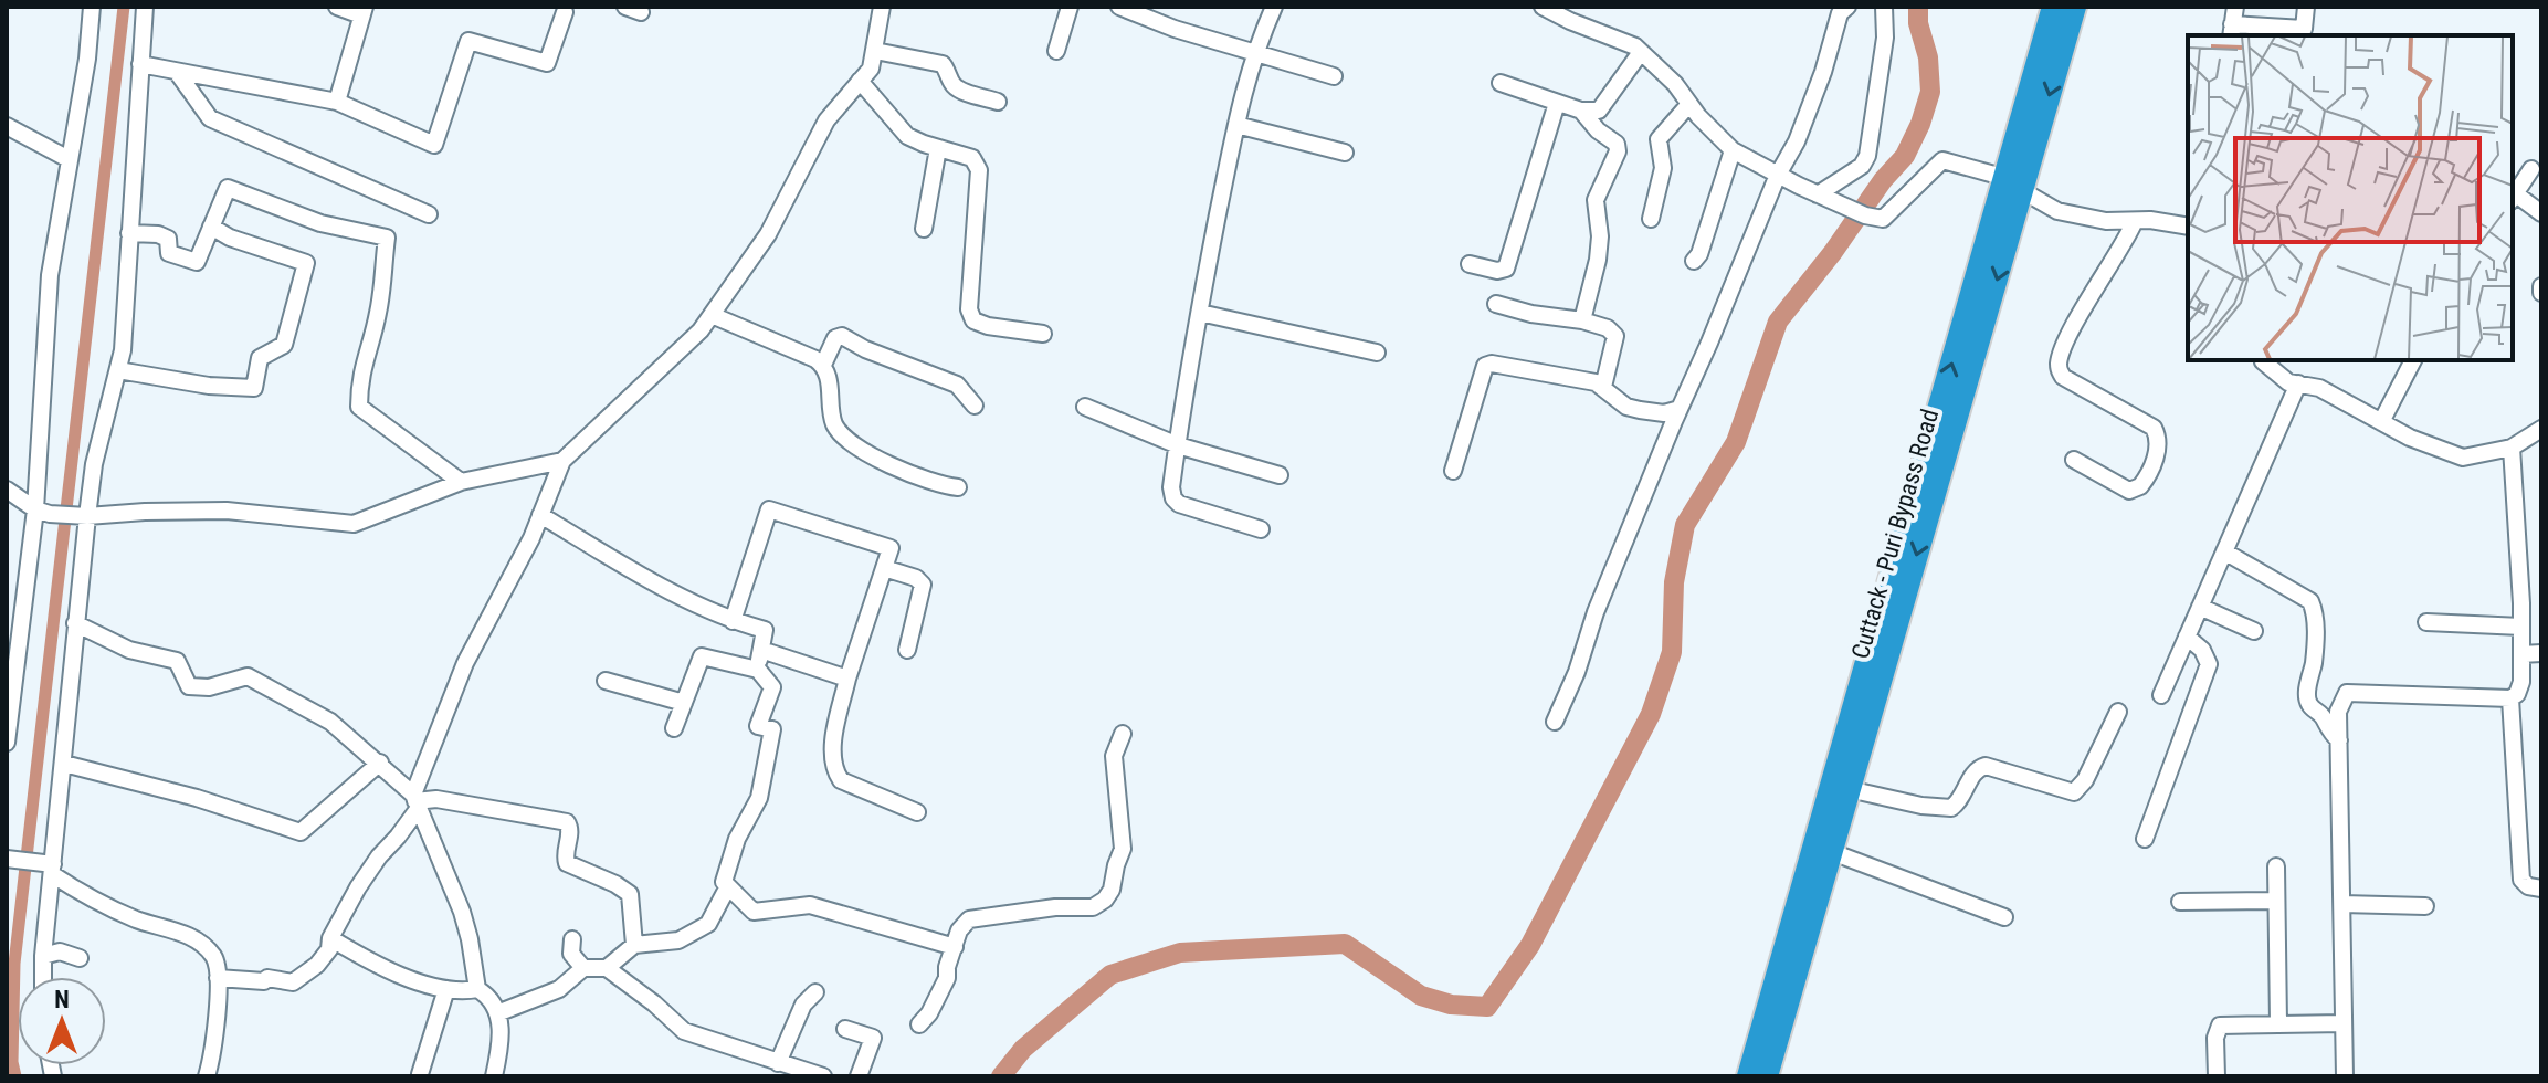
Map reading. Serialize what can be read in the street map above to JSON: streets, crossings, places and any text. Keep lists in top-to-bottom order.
{
  "streets": {
    "highway": ["Cuttack - Puri Bypass Road"]
  },
  "north": "top"
}
